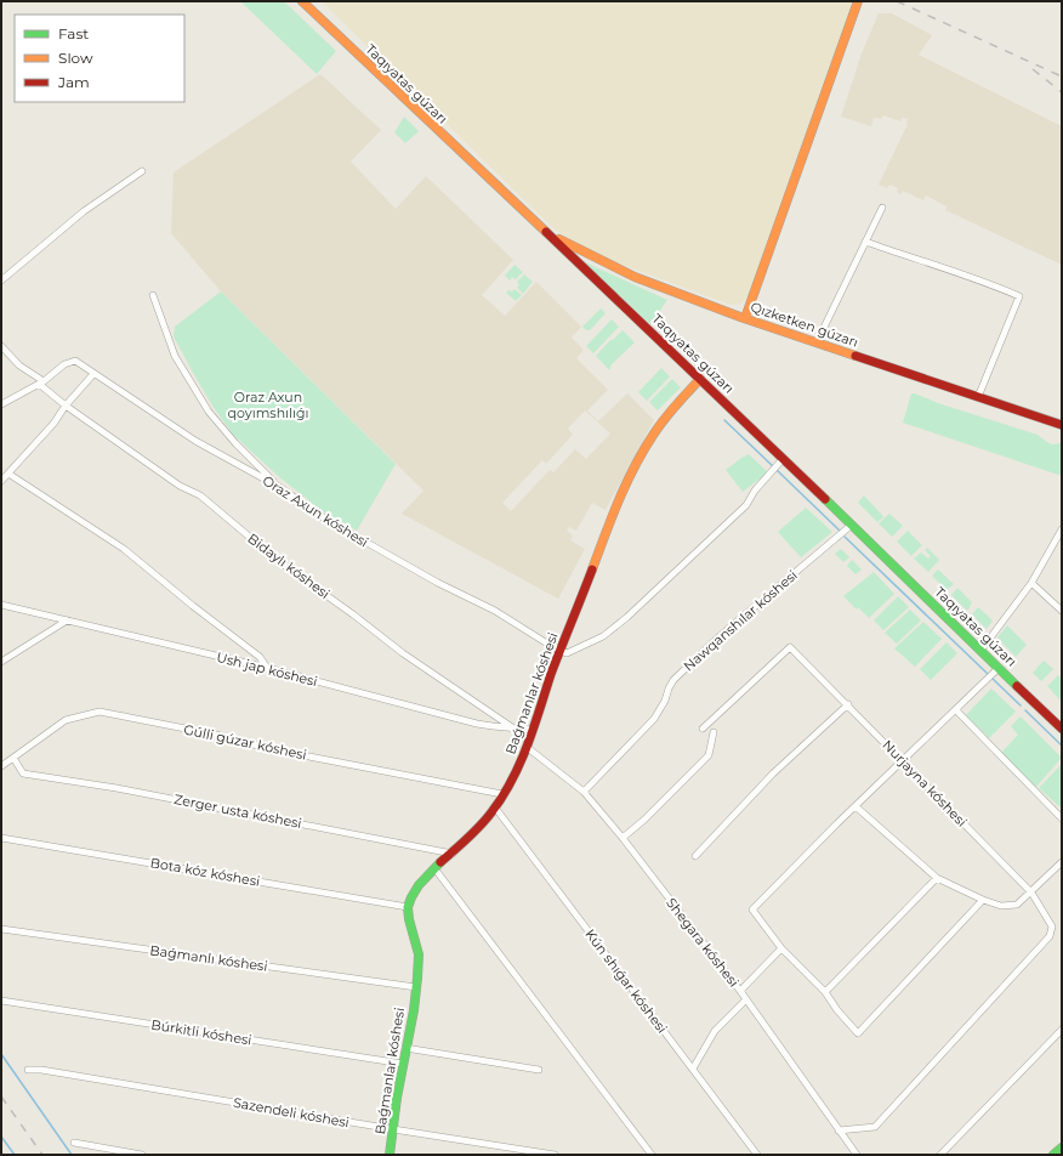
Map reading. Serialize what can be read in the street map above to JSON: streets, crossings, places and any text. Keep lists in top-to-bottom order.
{
  "streets": {
    "main road": ["Taqıyatas gúzarı", "Qızketken gúzarı", "Baǵmanlar kóshesi"],
    "street": [
      "Oraz Axun kóshesi",
      "Bidaylı kóshesi",
      "Nawqanshılar kóshesi",
      "Ush jap kóshesi",
      "Gúlli gúzar kóshesi",
      "Nurjayna kóshesi",
      "Zerger usta kóshesi",
      "Bota kóz kóshesi",
      "Shegara kóshesi",
      "Baǵmanlı kóshesi",
      "Kún shıǵar kóshesi",
      "Búrkitli kóshesi",
      "Sazendeli kóshesi"
    ]
  },
  "crossings": [
    ["Taqıyatas gúzarı", "Qızketken gúzarı"],
    ["Taqıyatas gúzarı", "Nawqanshılar kóshesi"],
    ["Taqıyatas gúzarı", "Baǵmanlar kóshesi"],
    ["Oraz Axun kóshesi", "Bidaylı kóshesi"],
    ["Oraz Axun kóshesi", "Baǵmanlar kóshesi"],
    ["Bidaylı kóshesi", "Ush jap kóshesi"],
    ["Nawqanshılar kóshesi", "Shegara kóshesi"],
    ["Ush jap kóshesi", "Baǵmanlar kóshesi"],
    ["Baǵmanlar kóshesi", "Gúlli gúzar kóshesi"],
    ["Baǵmanlar kóshesi", "Zerger usta kóshesi"],
    ["Baǵmanlar kóshesi", "Bota kóz kóshesi"],
    ["Baǵmanlar kóshesi", "Shegara kóshesi"],
    ["Baǵmanlar kóshesi", "Baǵmanlı kóshesi"],
    ["Baǵmanlar kóshesi", "Kún shıǵar kóshesi"],
    ["Baǵmanlar kóshesi", "Búrkitli kóshesi"],
    ["Baǵmanlar kóshesi", "Sazendeli kóshesi"],
    ["Gúlli gúzar kóshesi", "Zerger usta kóshesi"],
    ["Nurjayna kóshesi", "Shegara kóshesi"]
  ],
  "parks": ["Oraz Axun qoyımshılıǵı"],
  "legend": ["Fast", "Slow", "Jam"]
}
